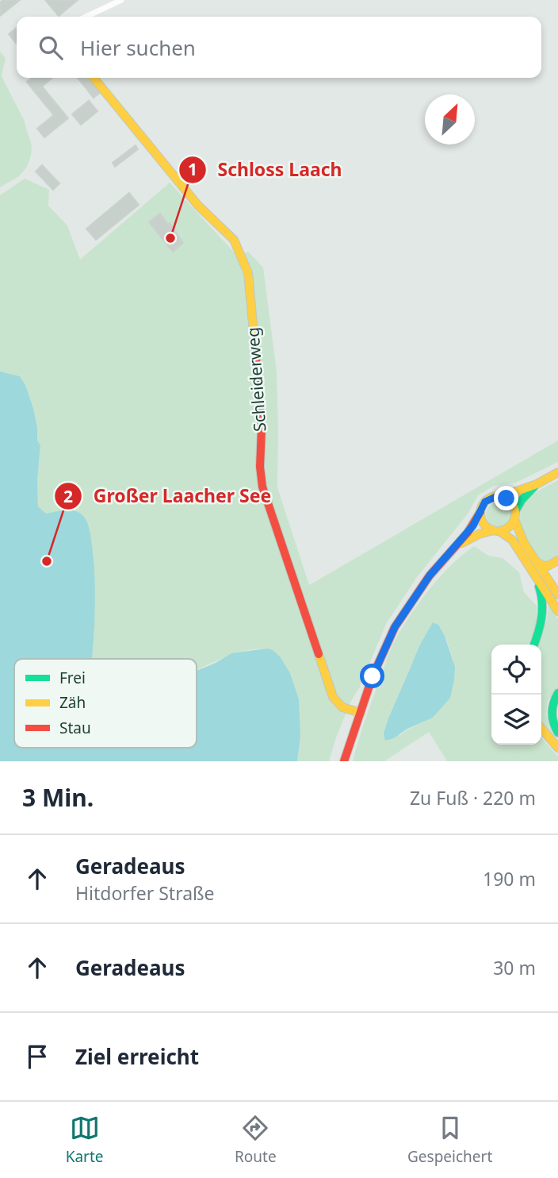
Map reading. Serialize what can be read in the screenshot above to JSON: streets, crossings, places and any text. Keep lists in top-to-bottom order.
{
  "streets": {
    "main road": ["Schleiderweg"]
  },
  "places": ["Schloss Laach", "Großer Laacher See"],
  "legend": ["Frei", "Zäh", "Stau"],
  "north": "top right",
  "page": {
    "search": "Hier suchen",
    "heading": ["3 Min.", "Zu Fuß · 220 m"],
    "list": [
      ["Geradeaus", "Hitdorfer Straße", "190 m"],
      ["Geradeaus", "30 m"],
      "Ziel erreicht"
    ],
    "nav": ["Karte", "Route", "Gespeichert"]
  }
}
